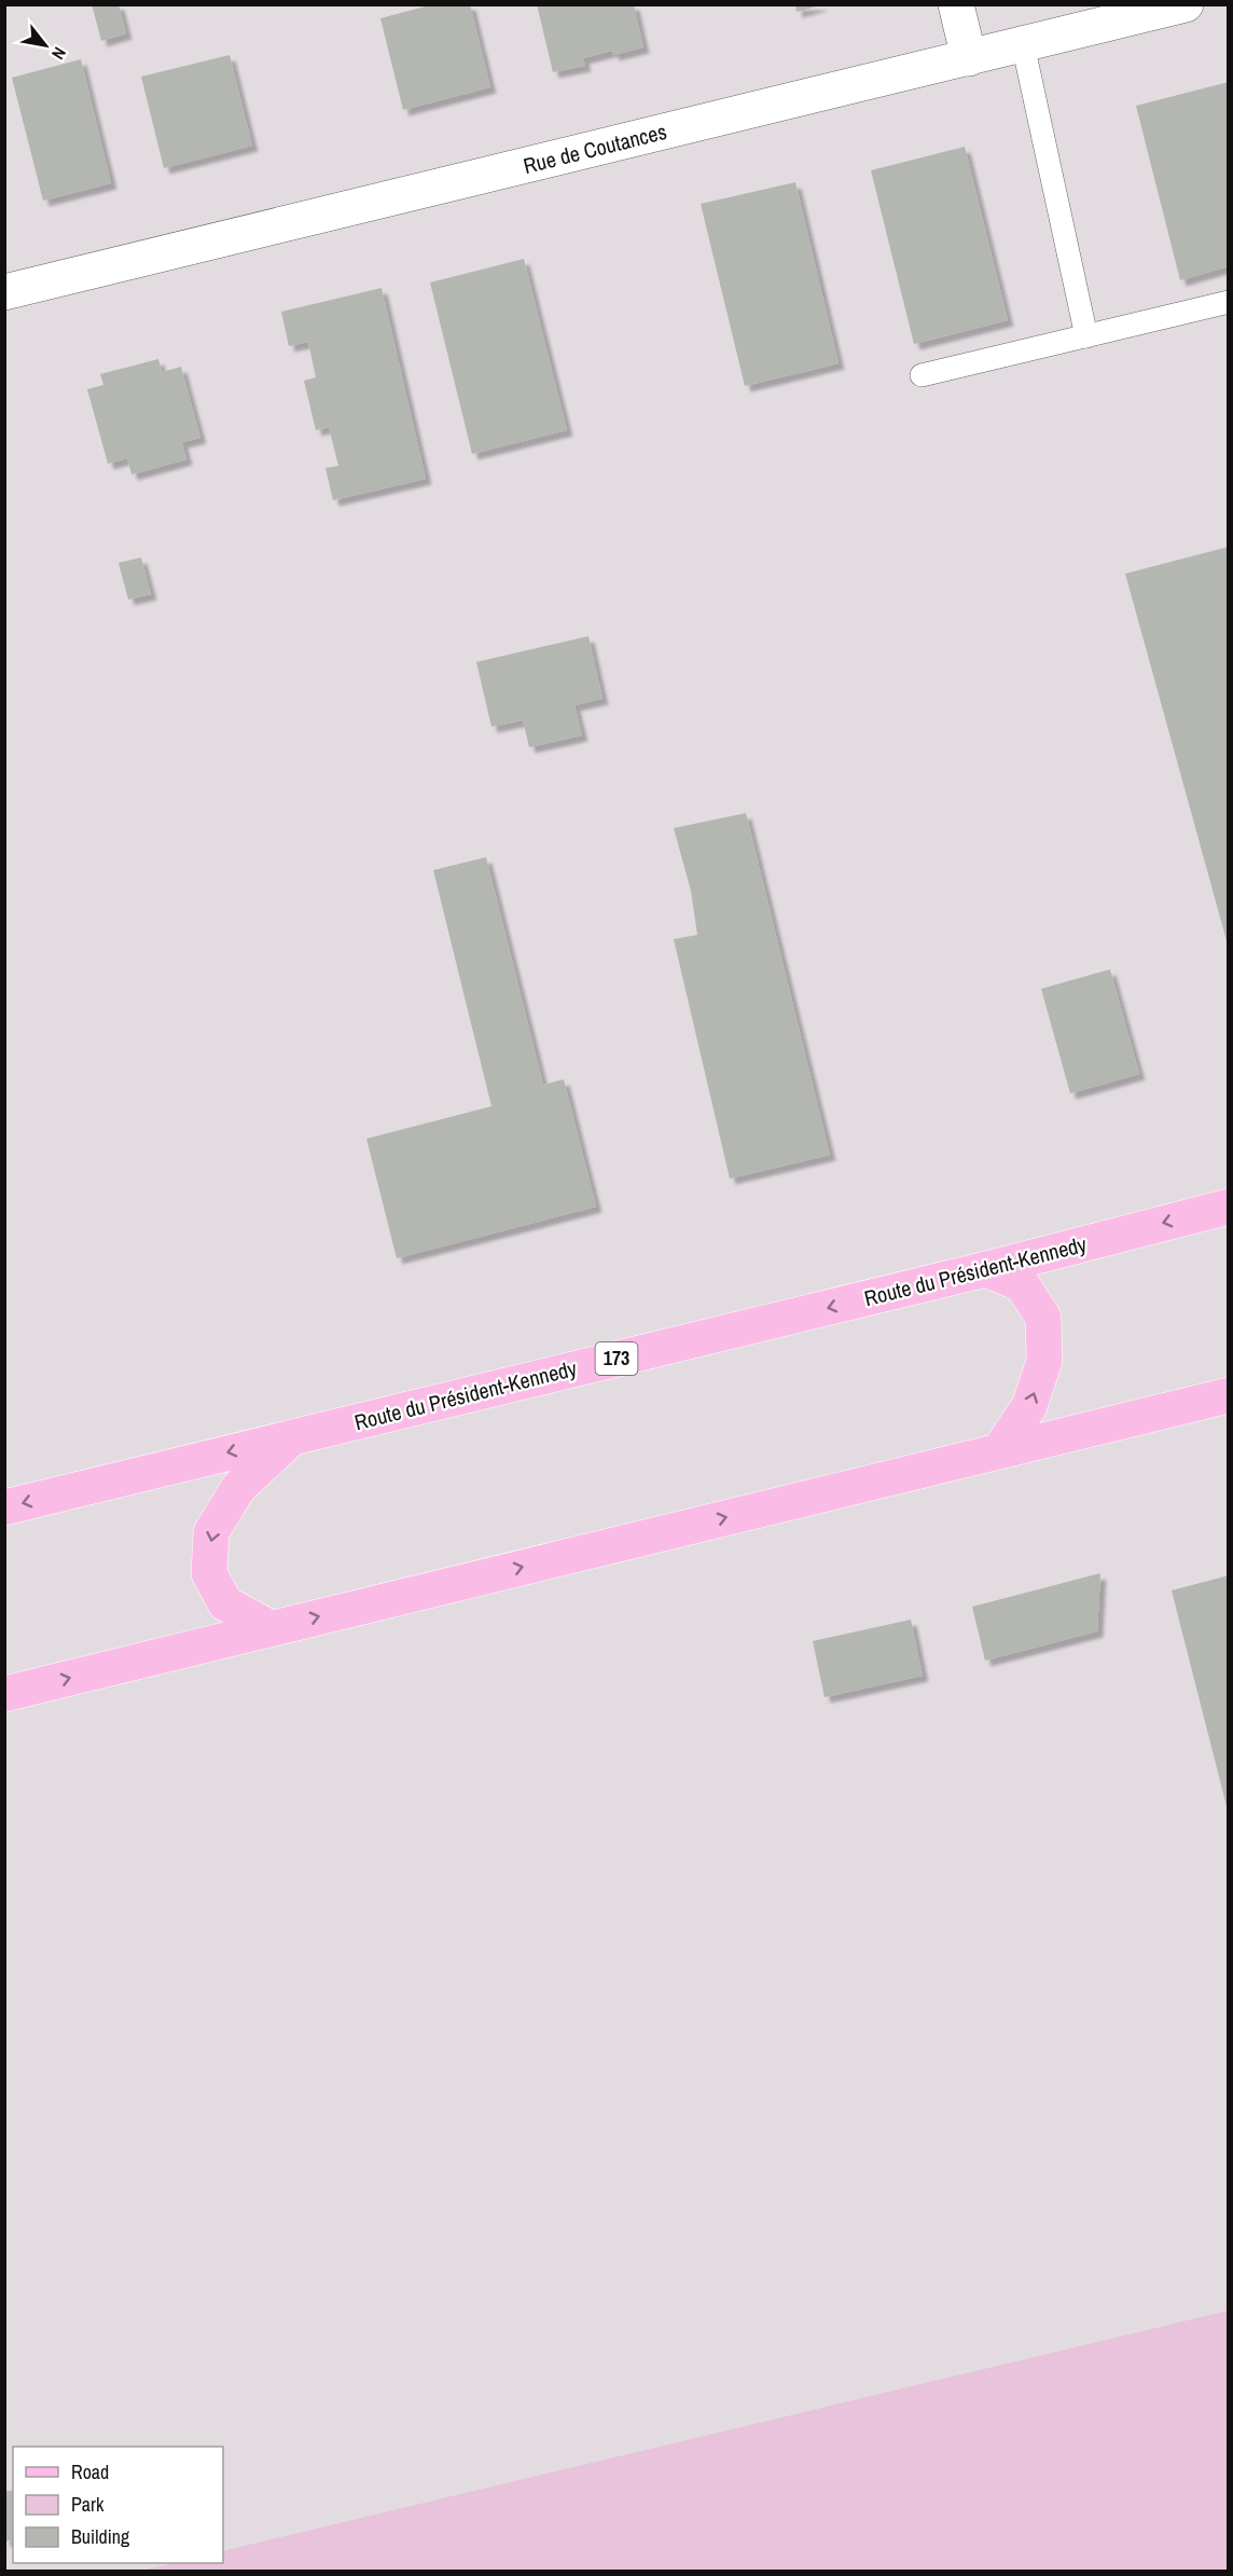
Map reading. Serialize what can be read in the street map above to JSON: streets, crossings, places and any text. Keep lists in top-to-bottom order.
{
  "streets": {
    "main road": ["Route du Président-Kennedy", "173"],
    "street": ["Rue de Coutances"]
  },
  "legend": ["Road", "Park", "Building"],
  "north": "bottom right"
}
